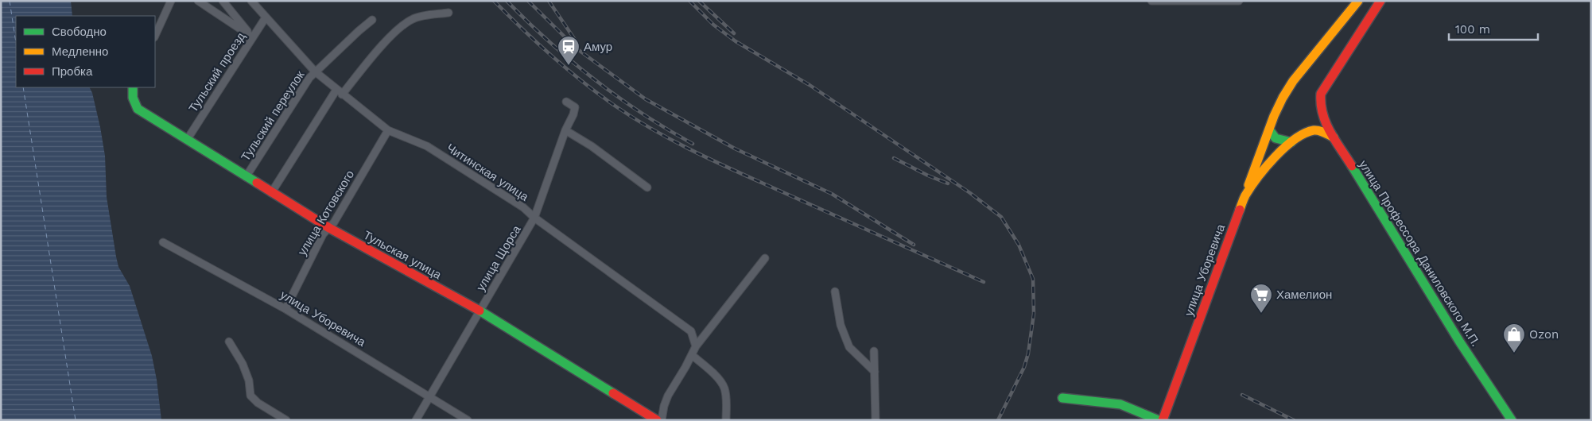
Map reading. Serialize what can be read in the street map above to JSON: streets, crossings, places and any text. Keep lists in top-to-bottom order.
{
  "streets": {
    "main road": ["улица Профессора Даниловского М.П.", "Тульская улица", "улица Уборевича"],
    "street": [
      "Тульский проезд",
      "Тульский переулок",
      "Читинская улица",
      "улица Котовского",
      "улица Щорса"
    ]
  },
  "crossings": [
    ["Тульский проезд", "Читинская улица"],
    ["Тульский проезд", "Тульская улица"],
    ["Тульский переулок", "Читинская улица"],
    ["Тульский переулок", "Тульская улица"],
    ["Читинская улица", "улица Котовского"],
    ["Читинская улица", "улица Щорса"],
    ["улица Котовского", "Тульская улица"],
    ["улица Котовского", "улица Уборевича"],
    ["улица Профессора Даниловского М.П.", "улица Уборевича"],
    ["Тульская улица", "улица Щорса"],
    ["улица Щорса", "улица Уборевича"]
  ],
  "places": {
    "station": ["Амур"],
    "supermarket": ["Хамелион"],
    "shop": ["Ozon"]
  },
  "legend": ["Свободно", "Медленно", "Пробка"],
  "scale_bar": "100 m"
}
